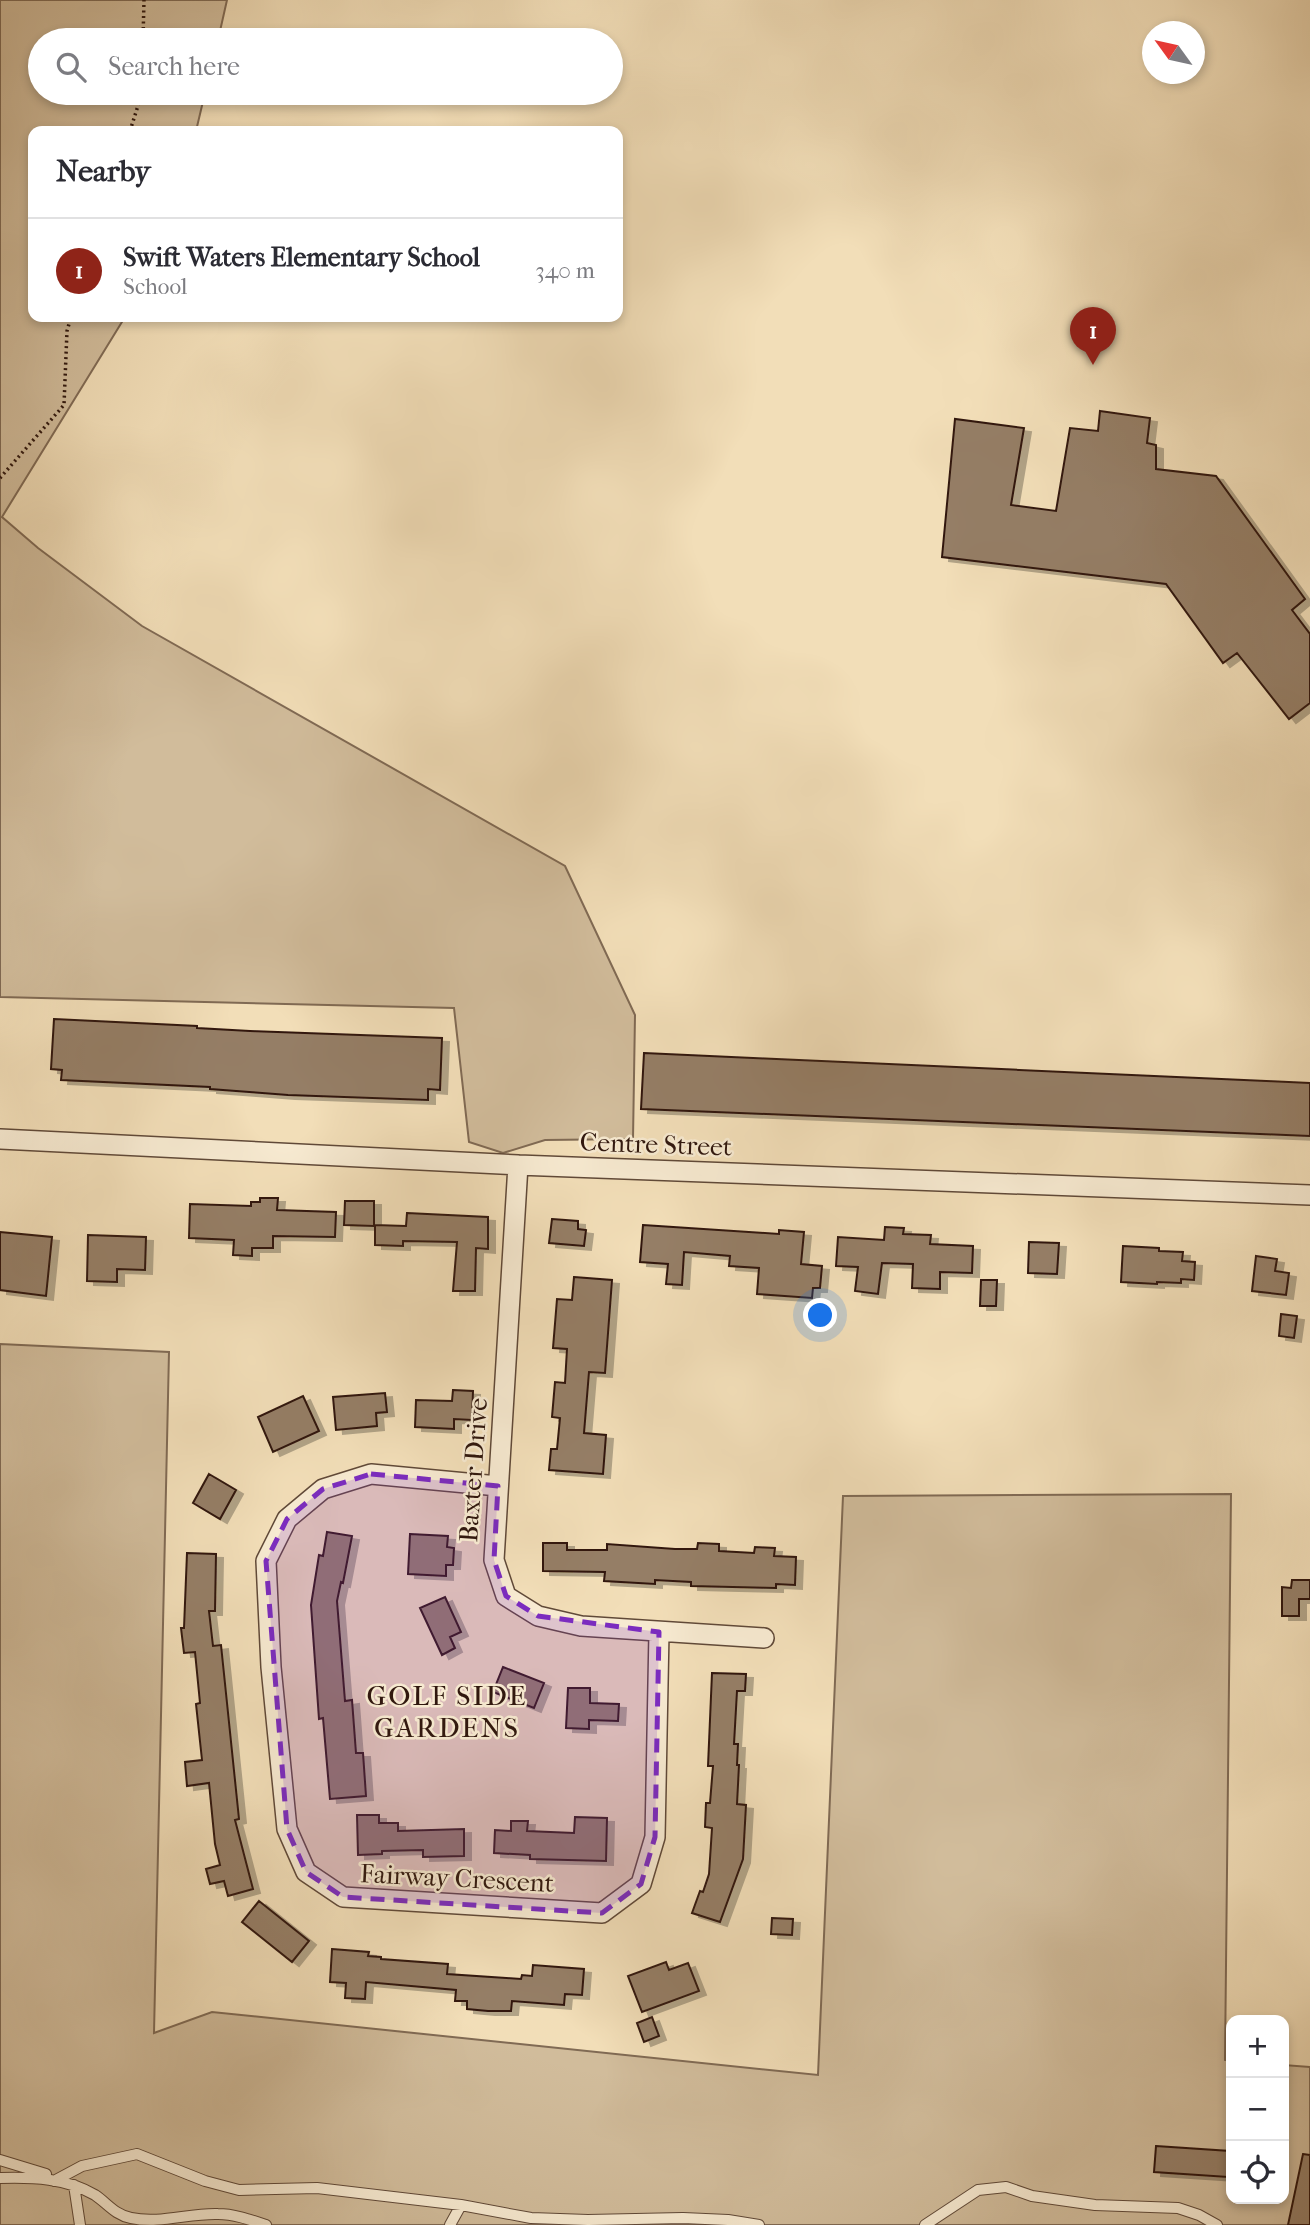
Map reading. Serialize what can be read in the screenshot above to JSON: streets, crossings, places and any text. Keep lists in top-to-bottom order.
{
  "streets": {
    "street": ["Centre Street", "Baxter Drive", "Fairway Crescent"]
  },
  "crossings": [
    ["Centre Street", "Baxter Drive"],
    ["Baxter Drive", "Fairway Crescent"]
  ],
  "districts": ["GOLF SIDE GARDENS"],
  "north": "top left",
  "page": {
    "search": "Search here",
    "heading": "Nearby",
    "list": [
      {
        "mark": "1",
        "name": "Swift Waters Elementary School",
        "note": "School",
        "value": "340 m"
      }
    ],
    "pins": "1",
    "map_buttons": ["+", "−"]
  }
}
